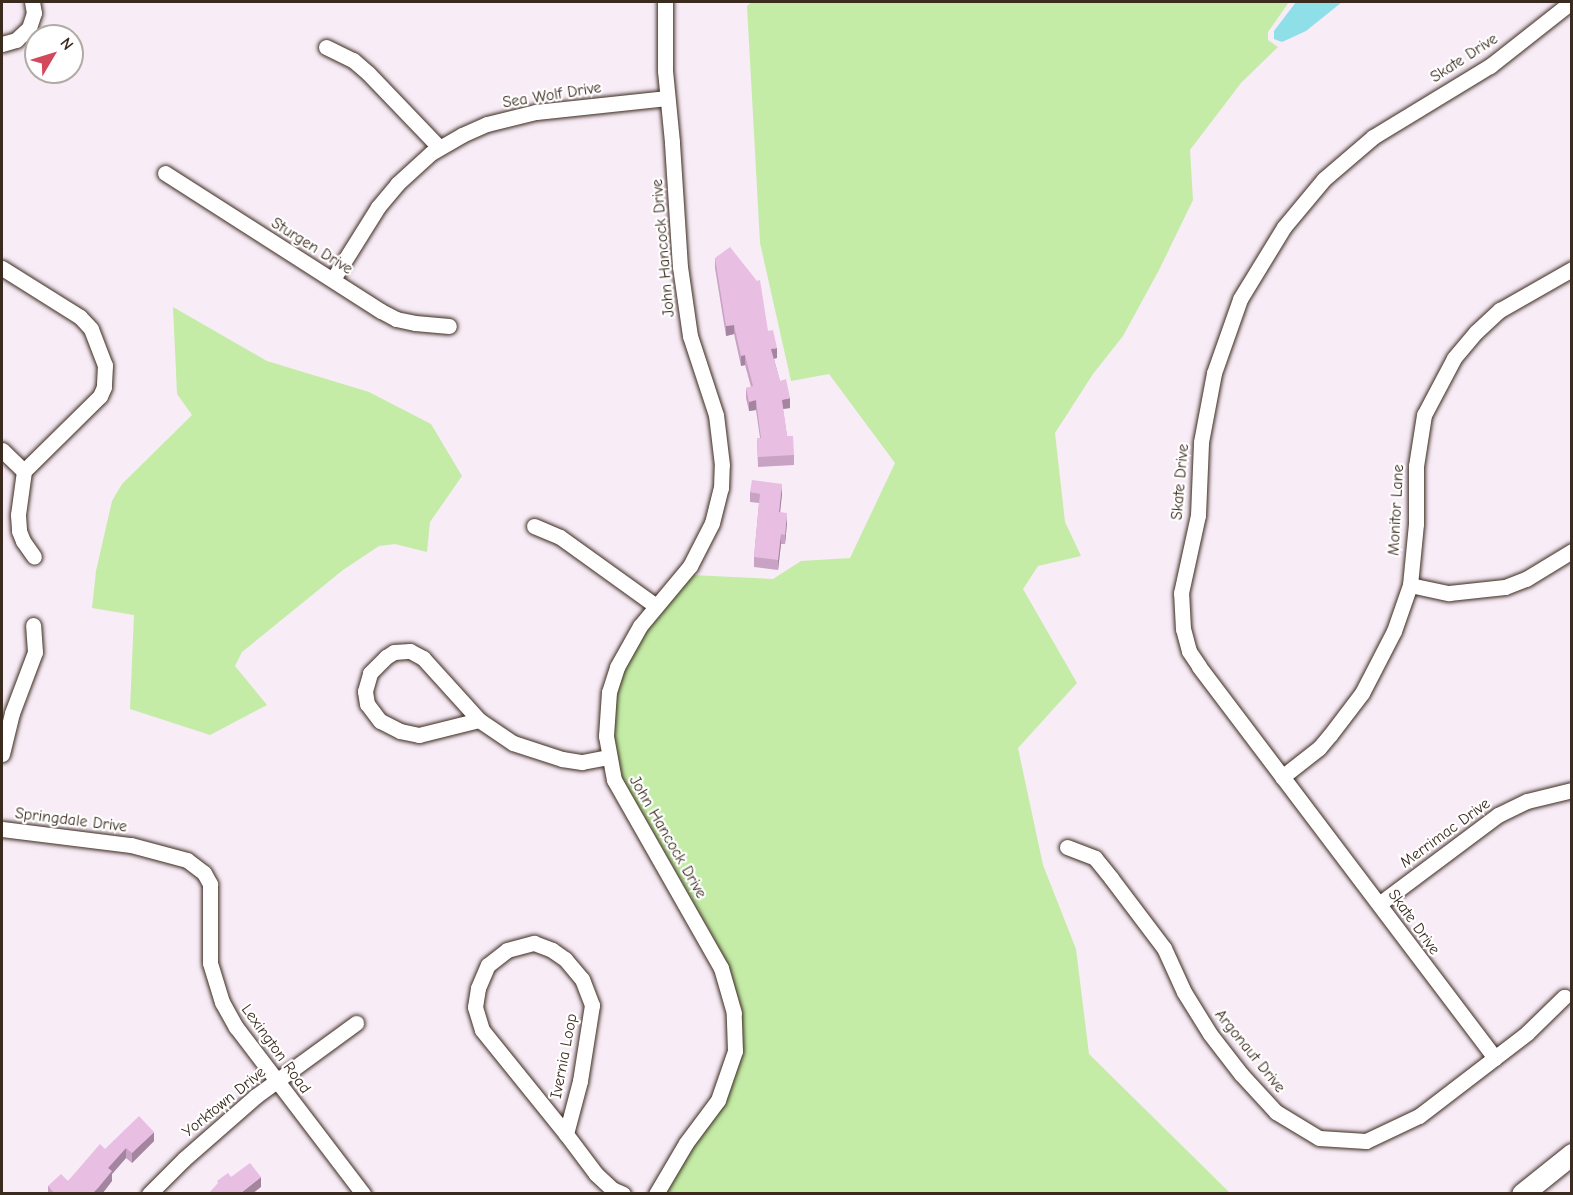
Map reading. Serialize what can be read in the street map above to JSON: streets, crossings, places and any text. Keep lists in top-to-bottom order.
{
  "streets": {
    "street": [
      "Skate Drive",
      "Sea Wolf Drive",
      "Sturgen Drive",
      "John Hancock Drive",
      "Monitor Lane",
      "Springdale Drive",
      "Merrimac Drive",
      "Lexington Road",
      "Argonaut Drive",
      "Ivernia Loop",
      "Yorktown Drive"
    ]
  },
  "crossings": [
    ["Skate Drive", "Monitor Lane"],
    ["Skate Drive", "Merrimac Drive"],
    ["Skate Drive", "Argonaut Drive"],
    ["Sea Wolf Drive", "Sturgen Drive"],
    ["Sea Wolf Drive", "John Hancock Drive"],
    ["Springdale Drive", "Lexington Road"],
    ["Lexington Road", "Yorktown Drive"]
  ],
  "north": "top right"
}
